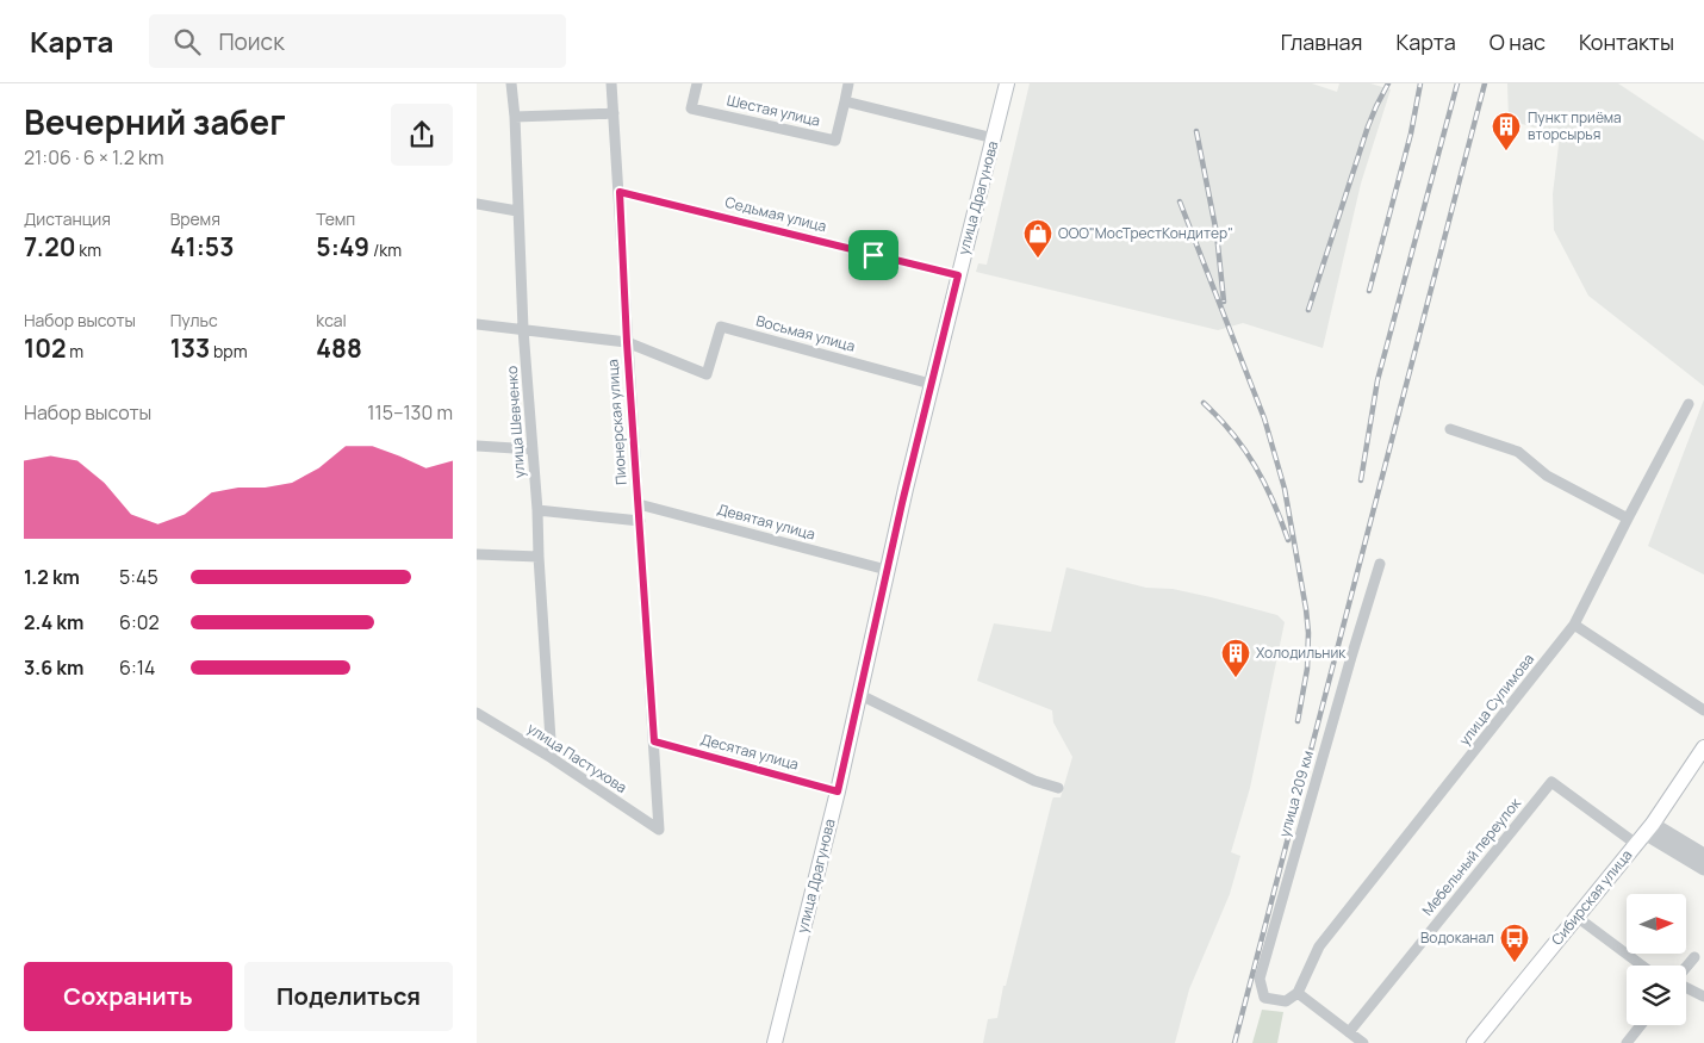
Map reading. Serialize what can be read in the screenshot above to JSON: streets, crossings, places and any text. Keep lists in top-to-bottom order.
{
  "streets": {
    "main road": ["улица Драгунова", "Сибирская улица"],
    "street": [
      "Шестая улица",
      "Седьмая улица",
      "Восьмая улица",
      "улица Шевченко",
      "Пионерская улица",
      "Девятая улица",
      "улица Сулимова",
      "Десятая улица",
      "улица Пастухова",
      "улица 209 км",
      "Мебельный переулок"
    ]
  },
  "crossings": [
    ["улица Драгунова", "Седьмая улица"],
    ["улица Драгунова", "Восьмая улица"],
    ["улица Драгунова", "Девятая улица"],
    ["улица Драгунова", "Десятая улица"],
    ["Седьмая улица", "Пионерская улица"],
    ["Восьмая улица", "Пионерская улица"],
    ["улица Шевченко", "улица Пастухова"],
    ["Пионерская улица", "Девятая улица"],
    ["Пионерская улица", "Десятая улица"],
    ["Пионерская улица", "улица Пастухова"],
    ["улица Сулимова", "улица 209 км"],
    ["Мебельный переулок", "Сибирская улица"]
  ],
  "places": {
    "building": ["Пункт приёма вторсырья", "Холодильник"],
    "shop": ["ООО\"МосТрестКондитер\""],
    "bus stop": ["Водоканал"]
  },
  "north": "right",
  "page": {
    "header": "Карта",
    "search": "Поиск",
    "nav": [
      "Главная",
      "Карта",
      "О нас",
      "Контакты"
    ],
    "heading": ["Вечерний забег", "21:06 · 6 × 1.2 km"],
    "stats": [
      ["Дистанция", "7.20 km"],
      ["Время", "41:53"],
      ["Темп", "5:49 /km"],
      ["Набор высоты", "102 m"],
      ["Пульс", "133 bpm"],
      ["kcal", "488"]
    ],
    "chart": ["Набор высоты", "115–130 m"],
    "list": [
      {
        "name": "1.2 km",
        "note": "5:45"
      },
      {
        "name": "2.4 km",
        "note": "6:02"
      },
      {
        "name": "3.6 km",
        "note": "6:14"
      }
    ],
    "buttons": ["Сохранить", "Поделиться"]
  }
}
